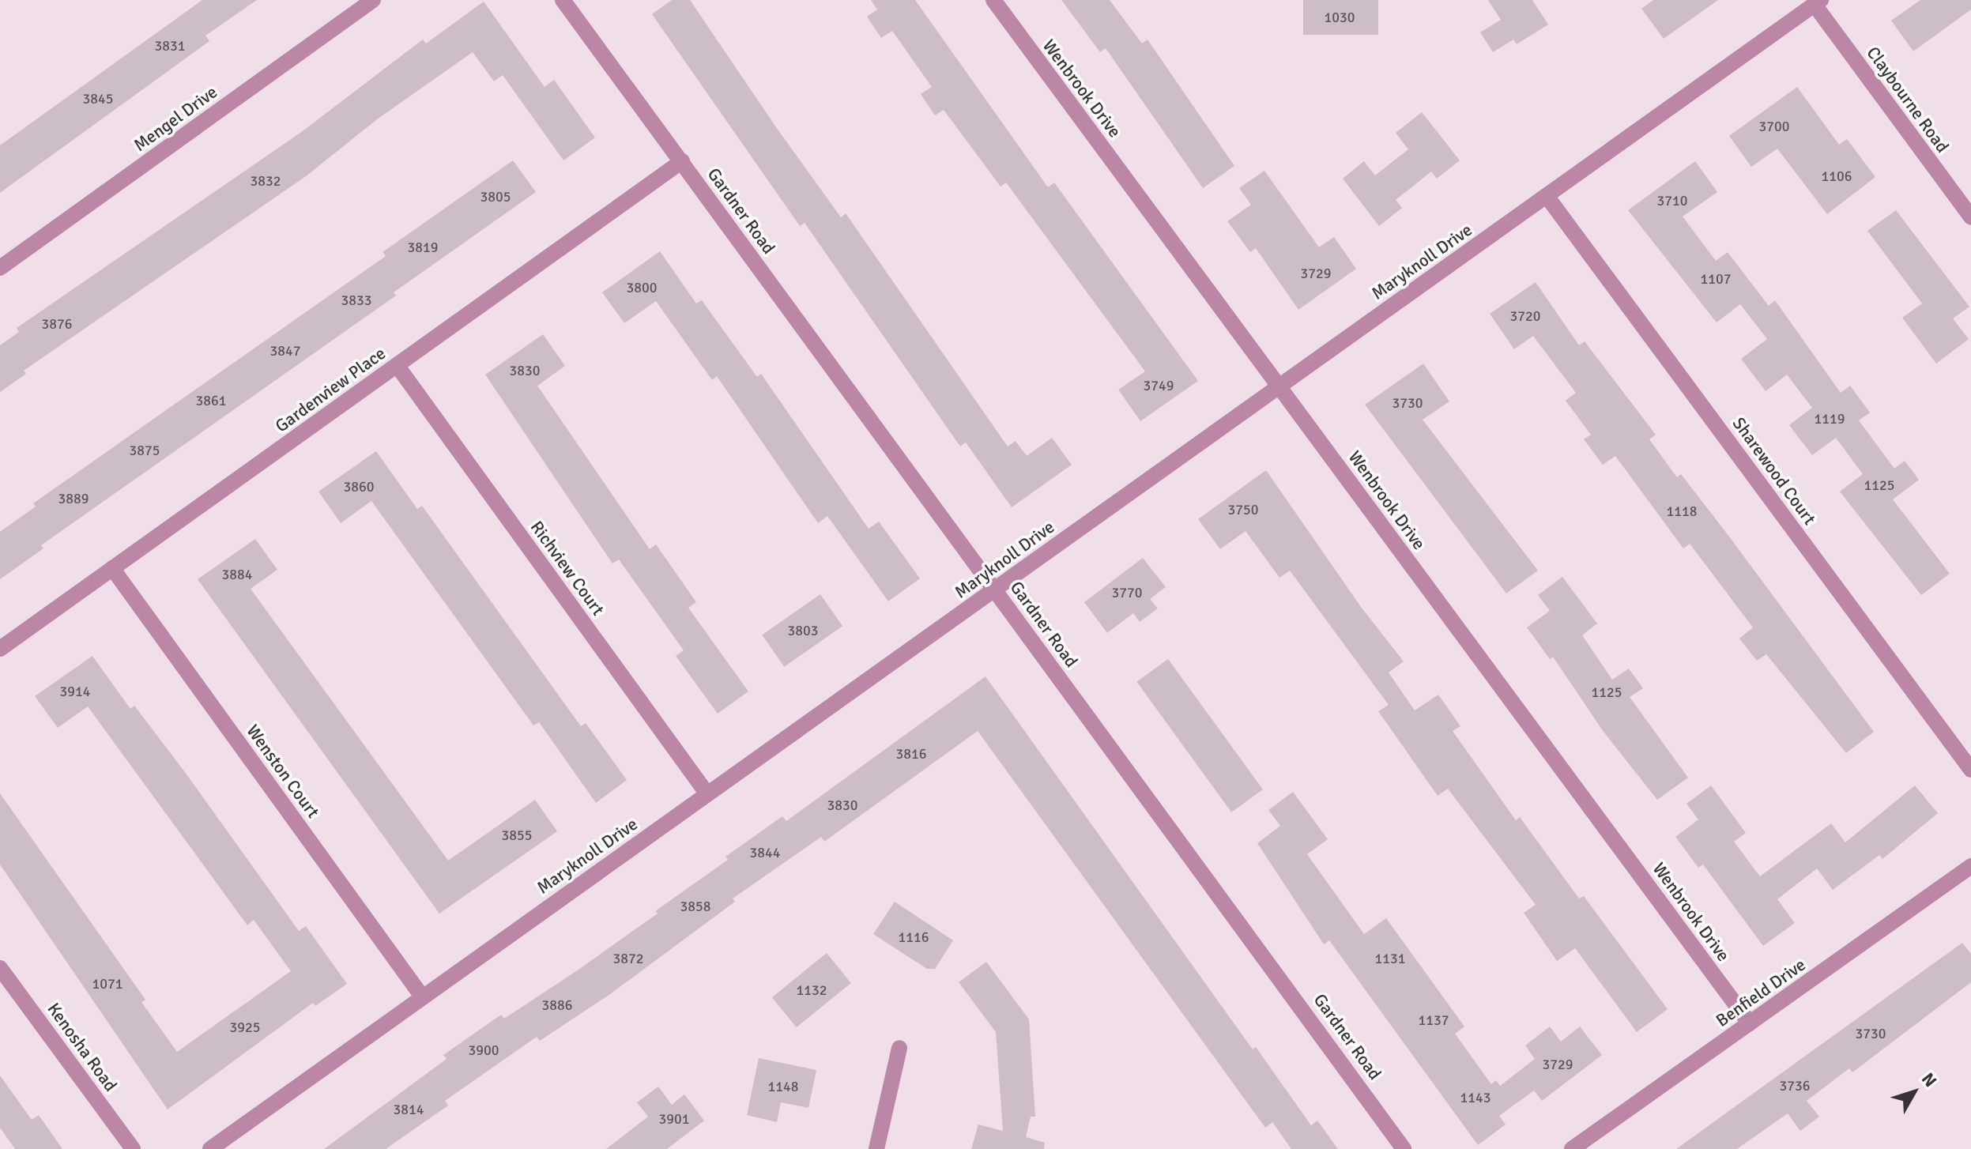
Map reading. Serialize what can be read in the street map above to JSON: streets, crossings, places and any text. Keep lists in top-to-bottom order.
{
  "streets": {
    "street": [
      "Wenbrook Drive",
      "Claybourne Road",
      "Mengel Drive",
      "Gardner Road",
      "Maryknoll Drive",
      "Gardenview Place",
      "Sharewood Court",
      "Richview Court",
      "Wenston Court",
      "Benfield Drive",
      "Kenosha Road"
    ]
  },
  "crossings": [
    ["Wenbrook Drive", "Maryknoll Drive"],
    ["Wenbrook Drive", "Benfield Drive"],
    ["Claybourne Road", "Maryknoll Drive"],
    ["Gardner Road", "Maryknoll Drive"],
    ["Gardner Road", "Gardenview Place"],
    ["Maryknoll Drive", "Sharewood Court"],
    ["Maryknoll Drive", "Richview Court"],
    ["Maryknoll Drive", "Wenston Court"],
    ["Gardenview Place", "Richview Court"],
    ["Gardenview Place", "Wenston Court"]
  ],
  "house_numbers": [
    "1030",
    "3831",
    "3845",
    "3700",
    "1106",
    "3832",
    "3805",
    "3710",
    "3819",
    "3729",
    "1107",
    "3800",
    "3833",
    "3720",
    "3876",
    "3847",
    "3830",
    "3749",
    "3861",
    "3730",
    "1119",
    "3875",
    "1125",
    "3860",
    "3889",
    "3750",
    "1118",
    "3884",
    "3770",
    "3803",
    "3914",
    "1125",
    "3816",
    "3830",
    "3855",
    "3844",
    "3858",
    "1116",
    "3872",
    "1131",
    "1071",
    "1132",
    "3886",
    "1137",
    "3925",
    "3730",
    "3900",
    "3729",
    "3736",
    "1148",
    "1143",
    "3814",
    "3901"
  ],
  "north": "top right"
}
